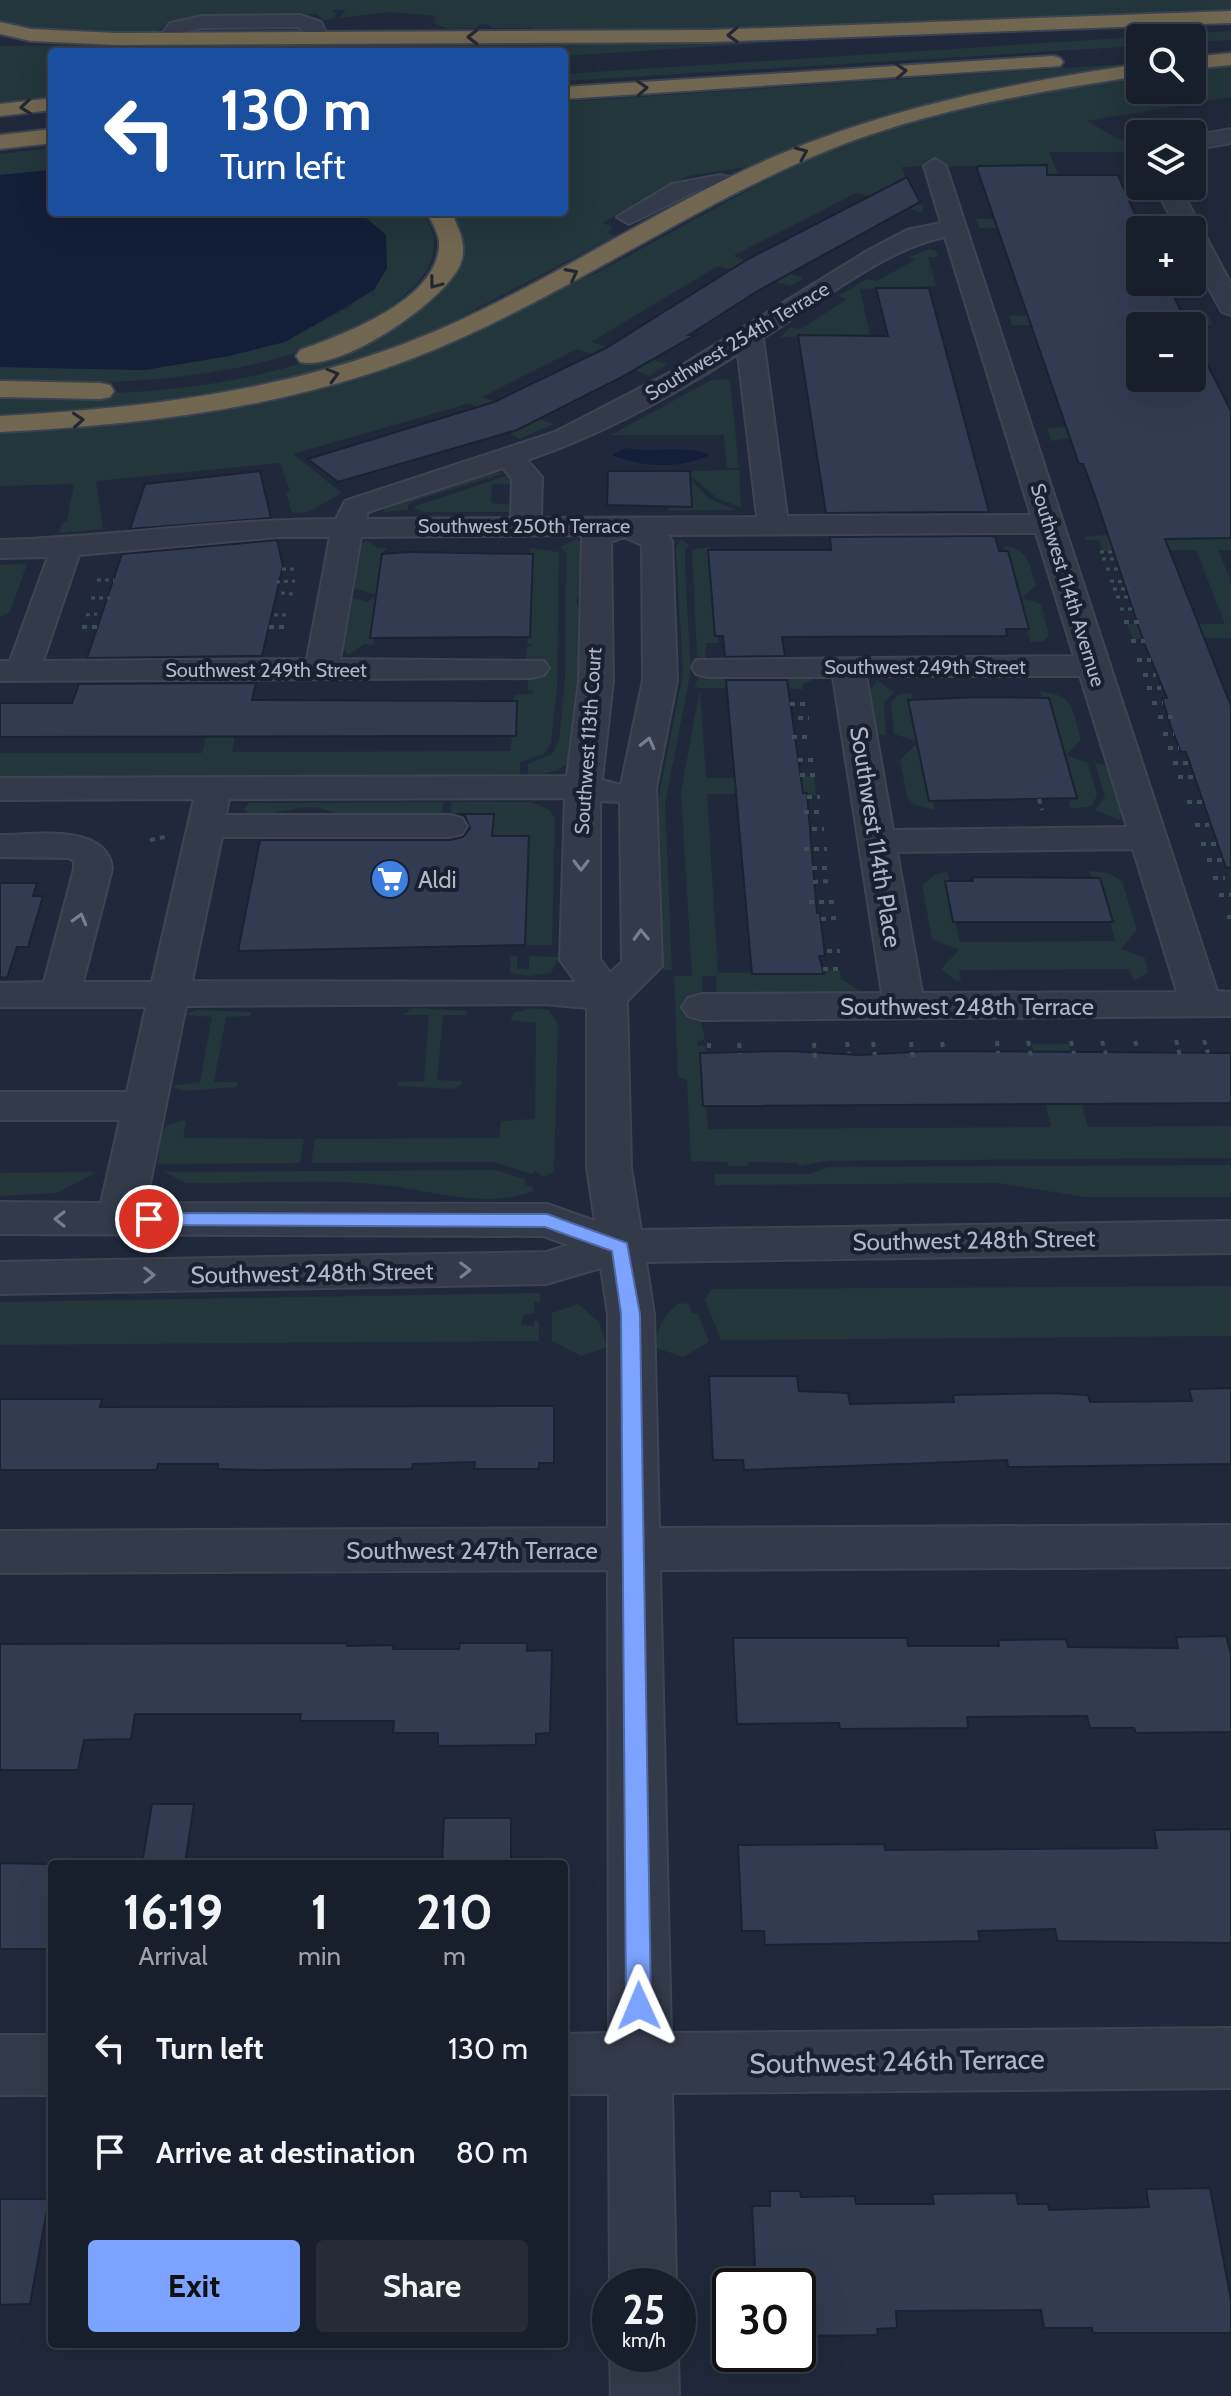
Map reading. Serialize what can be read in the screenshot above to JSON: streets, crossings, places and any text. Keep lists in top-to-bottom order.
{
  "streets": {
    "street": [
      "Southwest 254th Terrace",
      "Southwest 250th Terrace",
      "Southwest 114th Avernue",
      "Southwest 249th Street",
      "Southwest 113th Court",
      "Southwest 114th Place",
      "Southwest 248th Terrace",
      "Southwest 248th Street",
      "Southwest 247th Terrace",
      "Southwest 246th Terrace"
    ]
  },
  "crossings": [
    ["Southwest 254th Terrace", "Southwest 250th Terrace"],
    ["Southwest 254th Terrace", "Southwest 114th Avernue"],
    ["Southwest 250th Terrace", "Southwest 114th Avernue"],
    ["Southwest 250th Terrace", "Southwest 113th Court"],
    ["Southwest 114th Avernue", "Southwest 249th Street"],
    ["Southwest 114th Avernue", "Southwest 248th Terrace"],
    ["Southwest 249th Street", "Southwest 114th Place"],
    ["Southwest 114th Place", "Southwest 248th Terrace"]
  ],
  "places": {
    "supermarket": ["Aldi"]
  },
  "page": {
    "map_buttons": ["+", "−"],
    "turn": ["130 m", "Turn left"],
    "eta": [
      "16:19",
      "Arrival",
      "1",
      "min",
      "210",
      "m"
    ],
    "list": [
      {
        "name": "Turn left",
        "value": "130 m"
      },
      {
        "name": "Arrive at destination",
        "value": "80 m"
      }
    ],
    "buttons": ["Exit", "Share"],
    "speed": "25 km/h",
    "limit": "30"
  }
}
